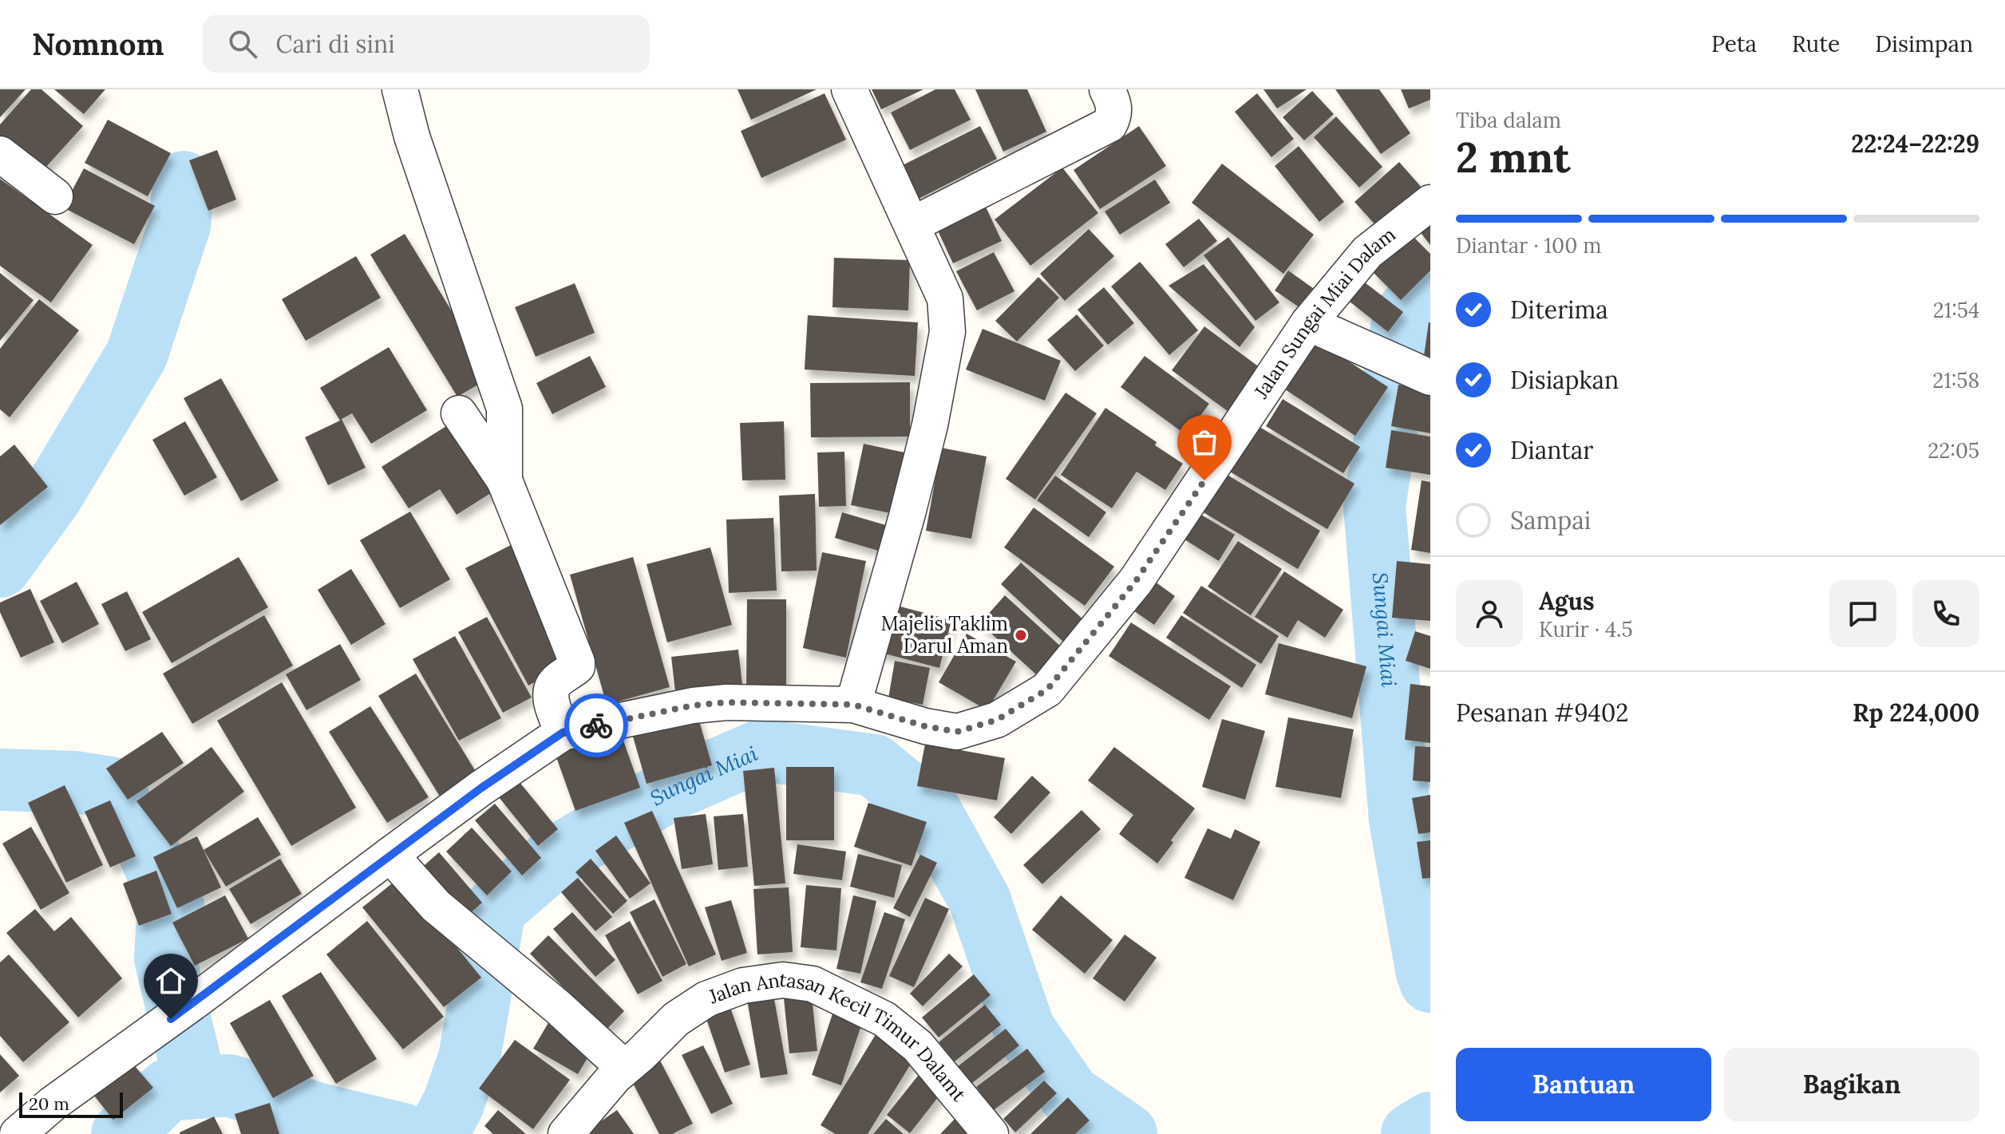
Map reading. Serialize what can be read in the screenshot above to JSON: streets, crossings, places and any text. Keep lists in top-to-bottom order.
{
  "streets": {
    "street": ["Jalan Sungai Miai Dalam", "Jalan Antasan Kecil Timur Dalamt"]
  },
  "water": ["Sungai Miai"],
  "places": ["Majelis Taklim Darul Aman"],
  "scale_bar": "20 m",
  "page": {
    "header": "Nomnom",
    "search": "Cari di sini",
    "nav": ["Peta", "Rute", "Disimpan"],
    "heading": ["2 mnt", "Tiba dalam", "22:24–22:29"],
    "panel": [
      "Agus",
      "Kurir · 4.5",
      "Pesanan #9402",
      "Rp 224,000"
    ],
    "bar": "Diantar · 100 m",
    "list": [
      ["Diterima", "21:54"],
      ["Disiapkan", "21:58"],
      ["Diantar", "22:05"],
      "Sampai"
    ],
    "buttons": ["Bantuan", "Bagikan"],
    "scale": "20 m"
  }
}
